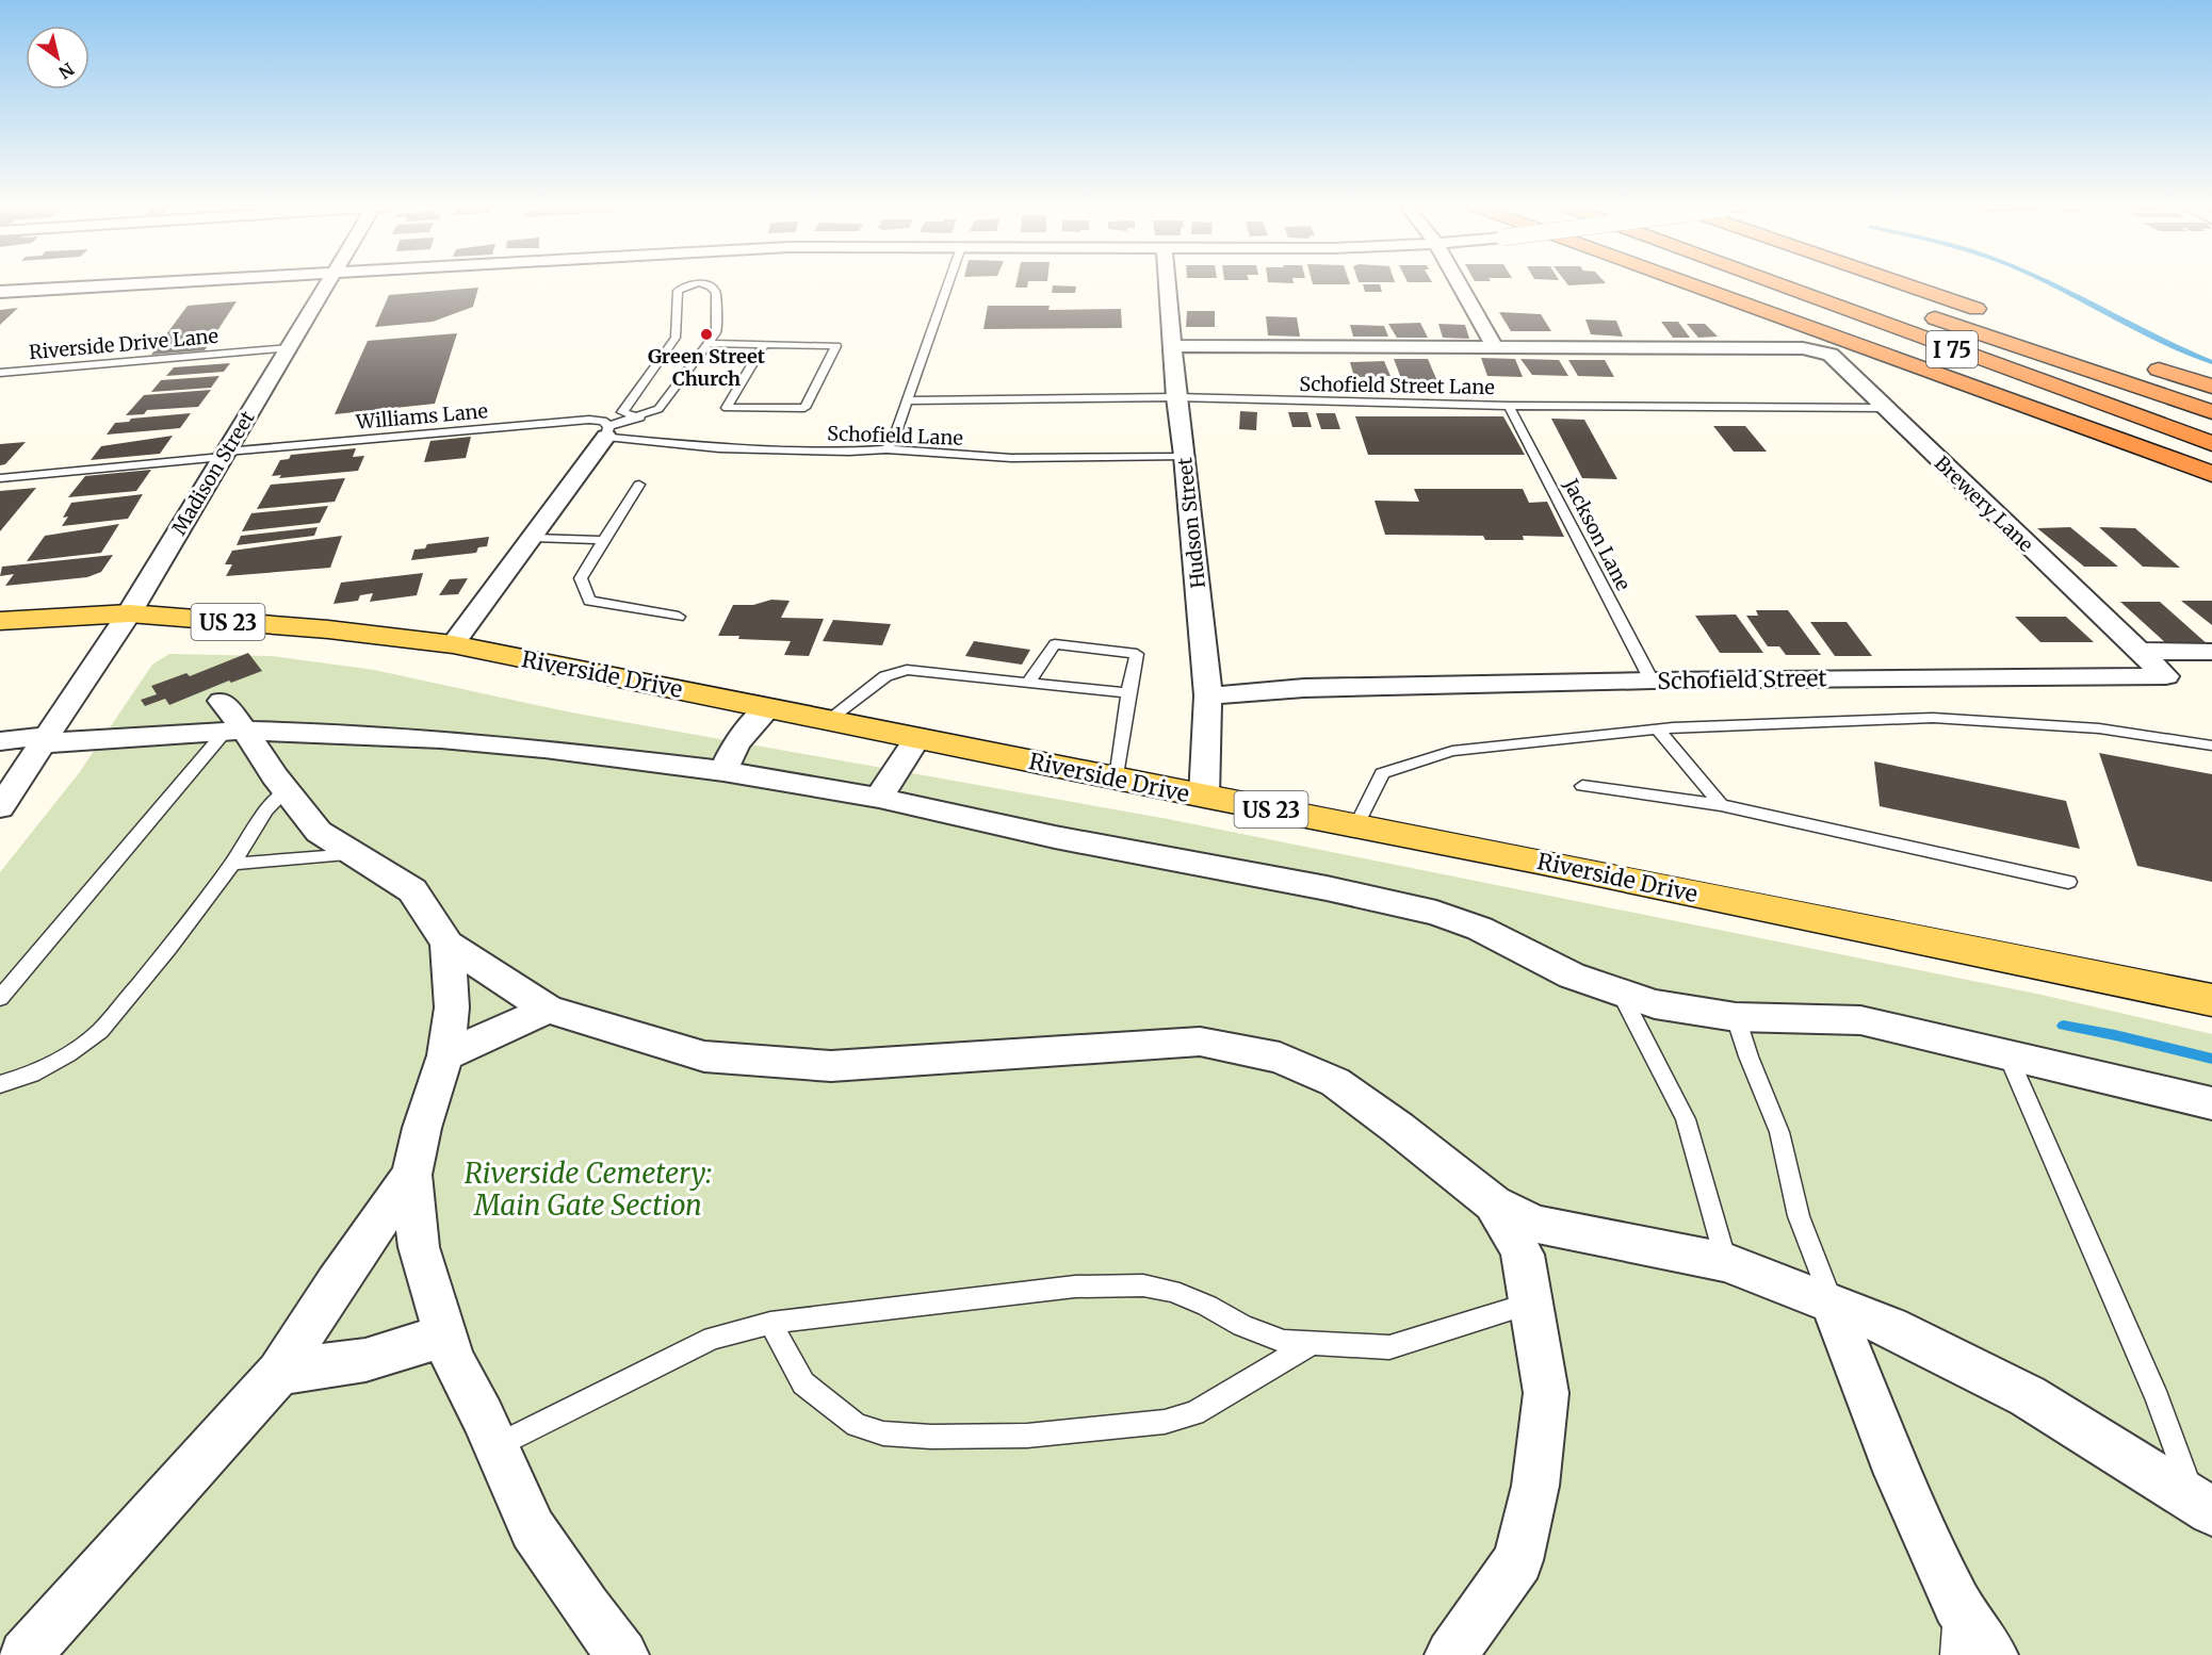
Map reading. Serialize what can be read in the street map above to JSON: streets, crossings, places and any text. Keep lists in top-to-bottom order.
{
  "streets": {
    "highway": ["I 75"],
    "main road": ["US 23", "Riverside Drive"],
    "street": [
      "Madison Street",
      "Brewery Lane",
      "Hudson Street",
      "Schofield Street"
    ],
    "lane": [
      "Riverside Drive Lane",
      "Schofield Street Lane",
      "Williams Lane",
      "Schofield Lane",
      "Jackson Lane"
    ]
  },
  "crossings": [
    ["Riverside Drive Lane", "Madison Street"],
    ["Schofield Street Lane", "Brewery Lane"],
    ["Schofield Street Lane", "Hudson Street"],
    ["Schofield Street Lane", "Jackson Lane"],
    ["Williams Lane", "Schofield Lane"],
    ["Williams Lane", "Madison Street"],
    ["Schofield Lane", "Hudson Street"],
    ["Madison Street", "Riverside Drive"],
    ["Brewery Lane", "Schofield Street"],
    ["Hudson Street", "Riverside Drive"],
    ["Hudson Street", "Schofield Street"],
    ["Jackson Lane", "Schofield Street"]
  ],
  "parks": ["Riverside Cemetery: Main Gate Section"],
  "places": ["Green Street Church"],
  "north": "bottom right"
}
